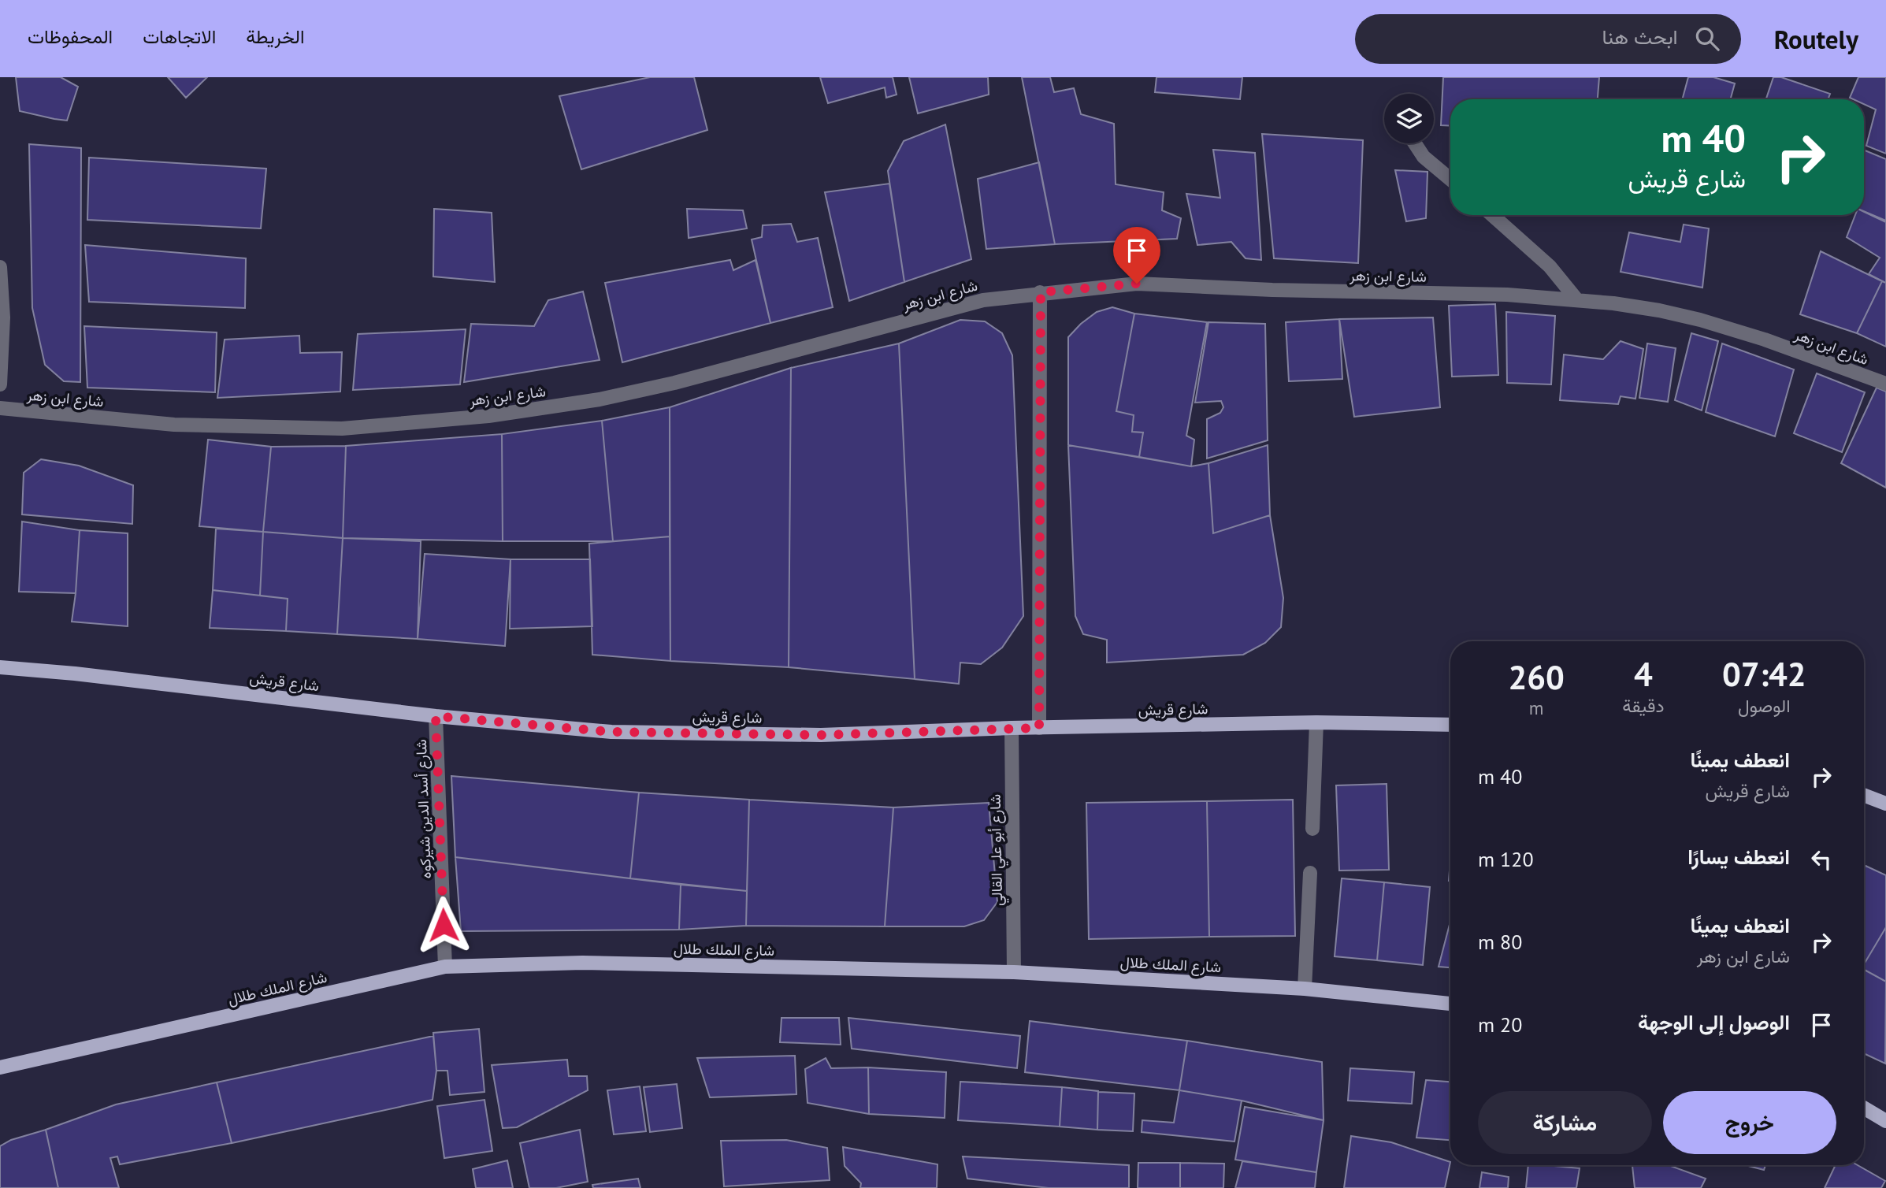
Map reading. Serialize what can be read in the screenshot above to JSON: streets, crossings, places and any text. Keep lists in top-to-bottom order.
{
  "streets": {
    "main road": ["شارع قريش", "شارع الملك طلال"],
    "street": ["شارع ابن زهر", "شارع أسد الدين شيركوه", "شارع أبو علي القالي"]
  },
  "crossings": [
    ["شارع قريش", "شارع أسد الدين شيركوه"],
    ["شارع قريش", "شارع أبو علي القالي"],
    ["شارع أسد الدين شيركوه", "شارع الملك طلال"],
    ["شارع أبو علي القالي", "شارع الملك طلال"]
  ],
  "page": {
    "header": "Routely",
    "search": "ابحث هنا",
    "nav": ["الخريطة", "الاتجاهات", "المحفوظات"],
    "turn": ["40 m", "شارع قريش"],
    "eta": [
      "07:42",
      "الوصول",
      "4",
      "دقيقة",
      "260",
      "m"
    ],
    "list": [
      {
        "name": "انعطف يمينًا",
        "note": "شارع قريش",
        "value": "40 m"
      },
      {
        "name": "انعطف يسارًا",
        "value": "120 m"
      },
      {
        "name": "انعطف يمينًا",
        "note": "شارع ابن زهر",
        "value": "80 m"
      },
      {
        "name": "الوصول إلى الوجهة",
        "value": "20 m"
      }
    ],
    "buttons": ["خروج", "مشاركة"]
  }
}
